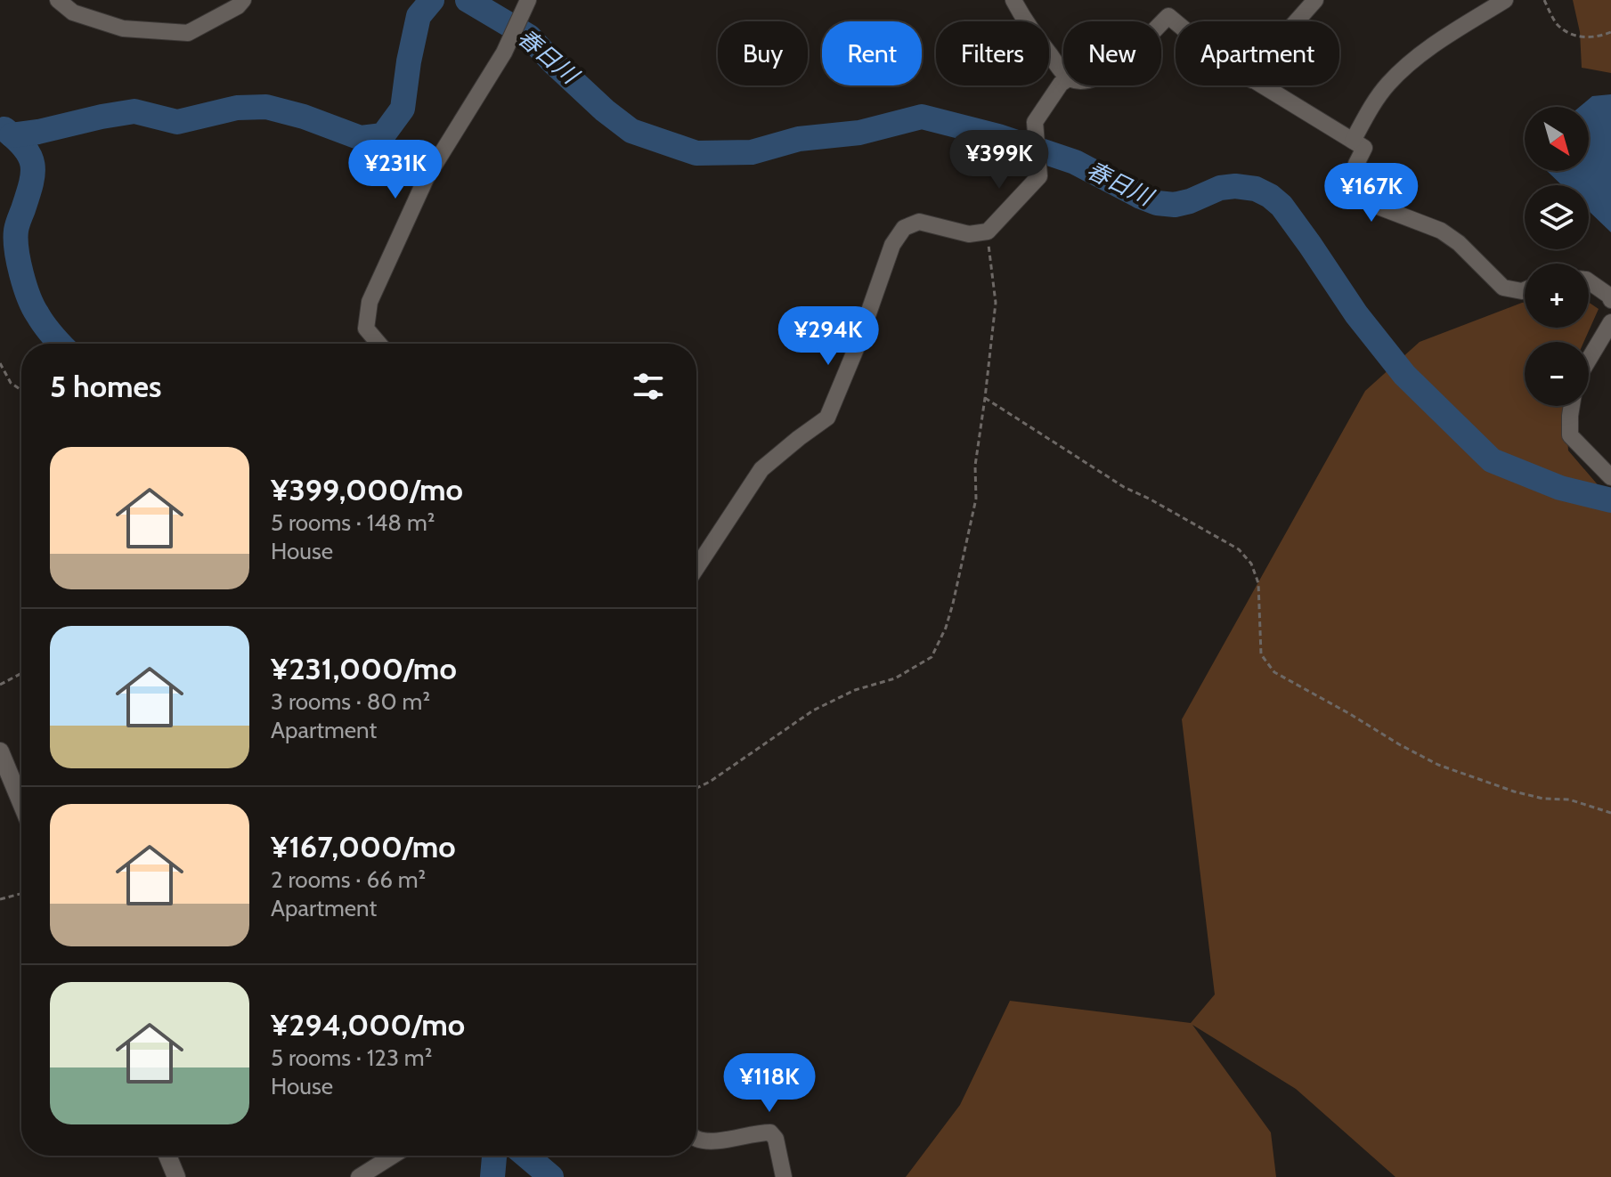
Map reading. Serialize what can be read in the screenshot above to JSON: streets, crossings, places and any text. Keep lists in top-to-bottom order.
{
  "water": ["春日川"],
  "north": "bottom right",
  "page": {
    "chip": [
      "Buy",
      "Rent",
      "Filters",
      "New",
      "Apartment"
    ],
    "map_buttons": ["+", "−"],
    "price": [
      "¥399K",
      "¥231K",
      "¥167K",
      "¥294K",
      "¥118K"
    ],
    "heading": "5 homes",
    "list": [
      {
        "name": "¥399,000/mo",
        "note": "5 rooms · 148 m² · House"
      },
      {
        "name": "¥231,000/mo",
        "note": "3 rooms · 80 m² · Apartment"
      },
      {
        "name": "¥167,000/mo",
        "note": "2 rooms · 66 m² · Apartment"
      },
      {
        "name": "¥294,000/mo",
        "note": "5 rooms · 123 m² · House"
      }
    ]
  }
}
